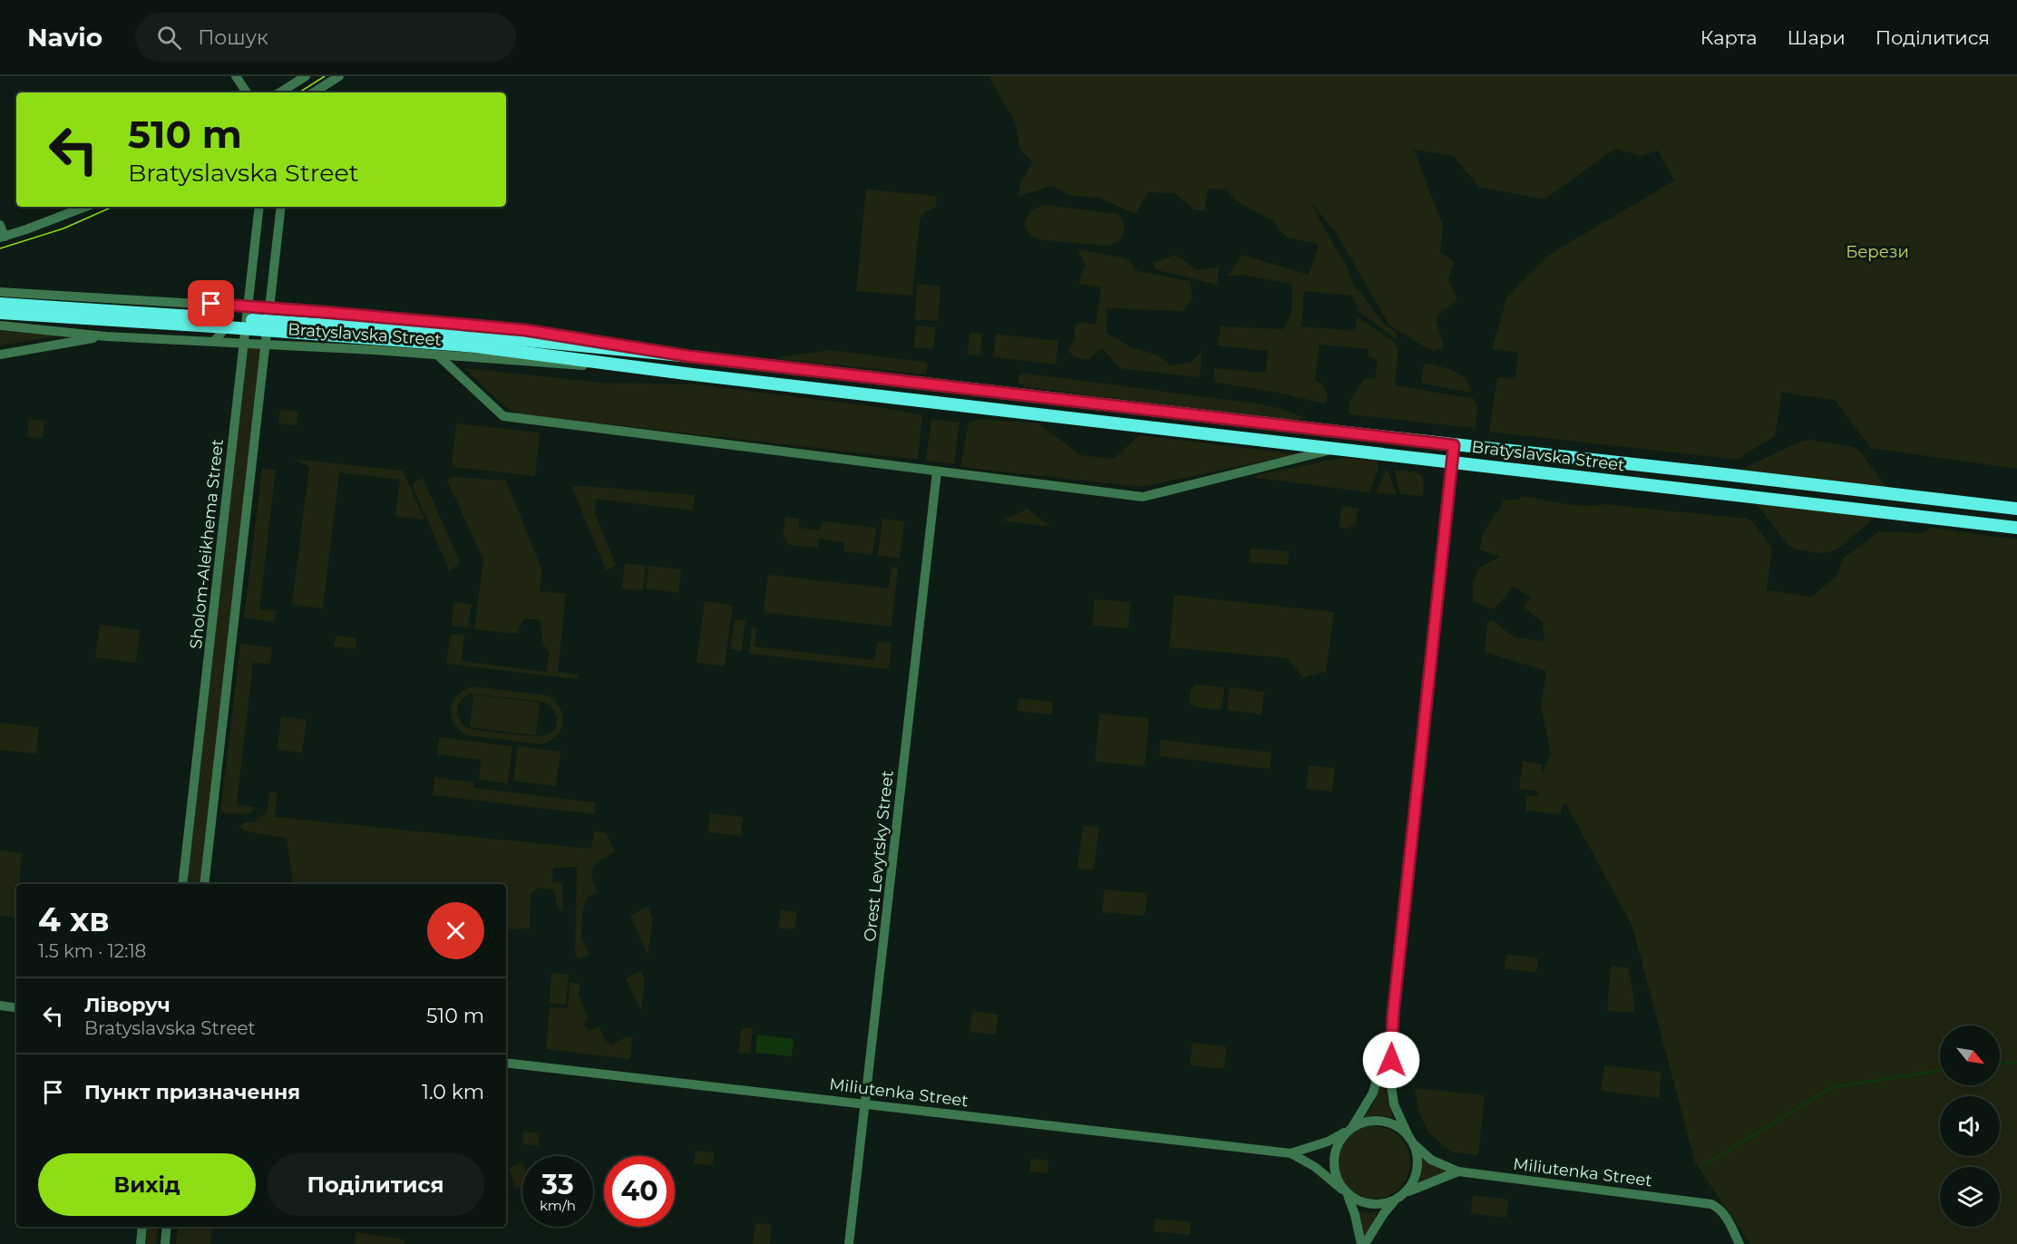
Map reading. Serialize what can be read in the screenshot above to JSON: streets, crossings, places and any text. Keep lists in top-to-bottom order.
{
  "streets": {
    "main road": ["Bratyslavska Street"],
    "street": ["Sholom-Aleikhema Street", "Orest Levytsky Street", "Miliutenka Street"]
  },
  "crossings": [
    ["Bratyslavska Street", "Sholom-Aleikhema Street"],
    ["Orest Levytsky Street", "Miliutenka Street"]
  ],
  "parks": ["Берези"],
  "north": "bottom right",
  "page": {
    "header": "Navio",
    "search": "Пошук",
    "nav": ["Карта", "Шари", "Поділитися"],
    "turn": ["510 m", "Bratyslavska Street"],
    "heading": ["4 хв", "1.5 km · 12:18"],
    "list": [
      {
        "name": "Ліворуч",
        "note": "Bratyslavska Street",
        "value": "510 m"
      },
      {
        "name": "Пункт призначення",
        "value": "1.0 km"
      }
    ],
    "buttons": ["Вихід", "Поділитися"],
    "speed": "33 km/h",
    "limit": "40"
  }
}
